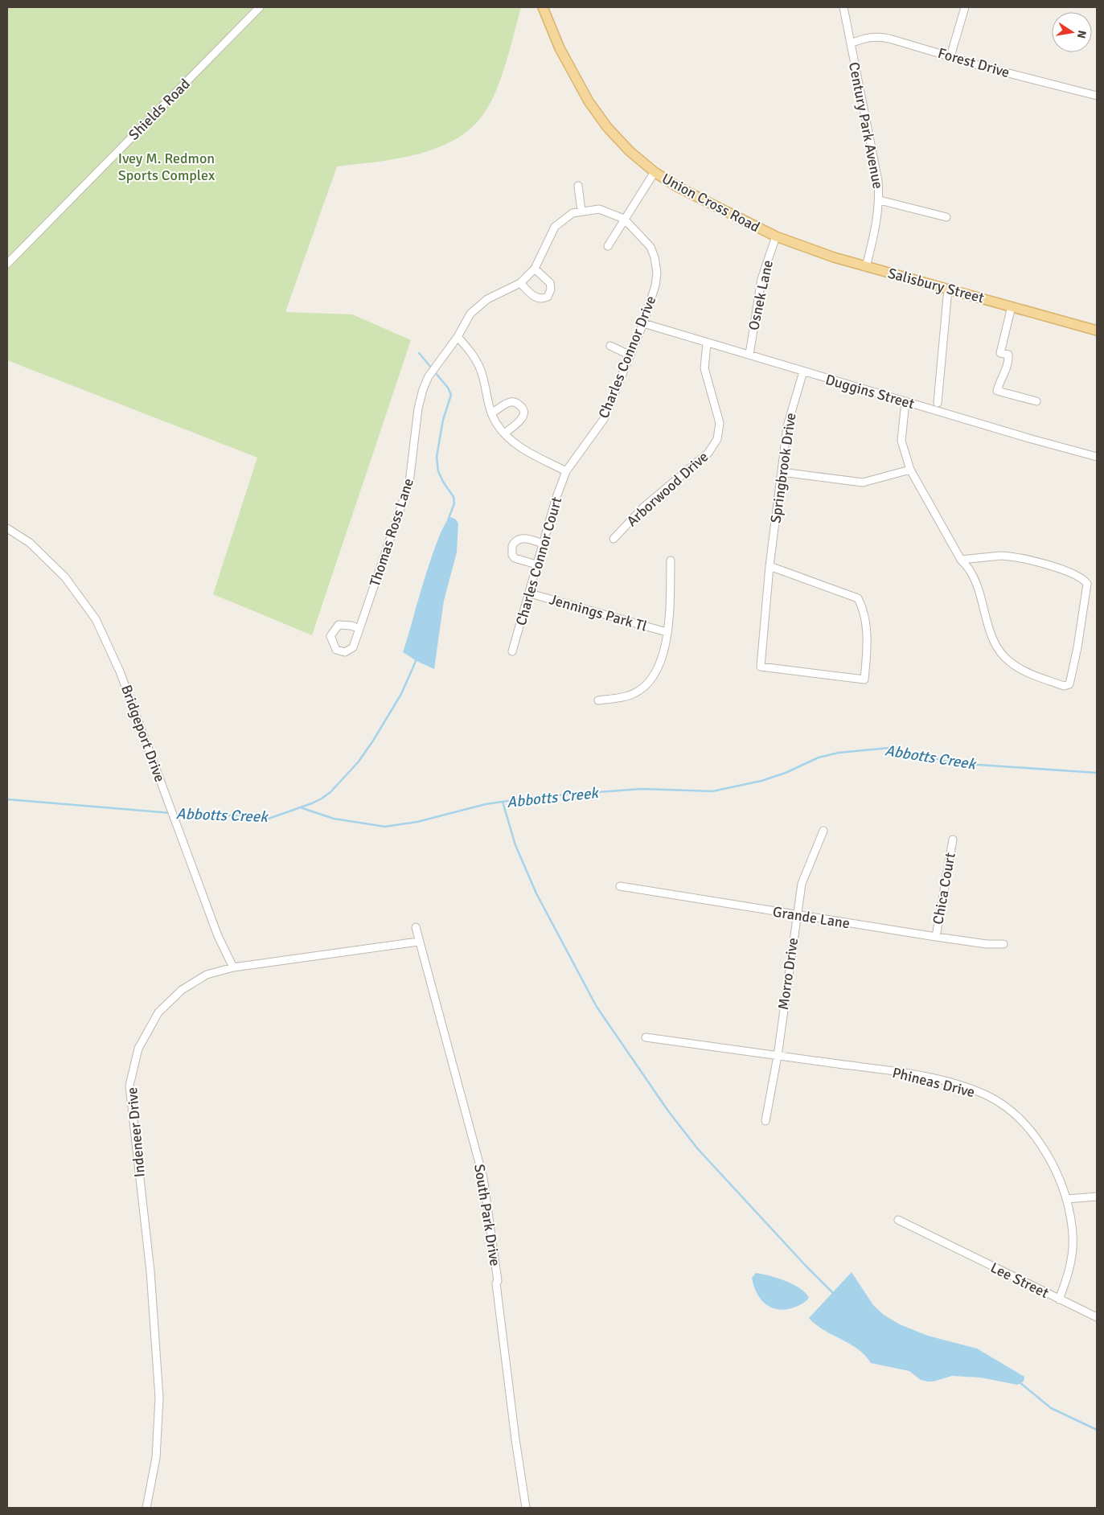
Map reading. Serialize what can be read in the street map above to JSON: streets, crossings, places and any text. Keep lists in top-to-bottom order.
{
  "streets": {
    "main road": ["Union Cross Road", "Salisbury Street"],
    "street": [
      "Forest Drive",
      "Shields Road",
      "Century Park Avenue",
      "Osnek Lane",
      "Charles Connor Drive",
      "Duggins Street",
      "Springbrook Drive",
      "Arborwood Drive",
      "Thomas Ross Lane",
      "Charles Connor Court",
      "Jennings Park Tl",
      "Bridgeport Drive",
      "Chica Court",
      "Grande Lane",
      "Morro Drive",
      "Phineas Drive",
      "Indeneer Drive",
      "South Park Drive",
      "Lee Street"
    ]
  },
  "crossings": [
    ["Forest Drive", "Century Park Avenue"],
    ["Century Park Avenue", "Salisbury Street"],
    ["Union Cross Road", "Salisbury Street"],
    ["Union Cross Road", "Osnek Lane"],
    ["Salisbury Street", "Osnek Lane"],
    ["Osnek Lane", "Duggins Street"],
    ["Charles Connor Drive", "Duggins Street"],
    ["Charles Connor Drive", "Thomas Ross Lane"],
    ["Charles Connor Drive", "Charles Connor Court"],
    ["Duggins Street", "Springbrook Drive"],
    ["Duggins Street", "Arborwood Drive"],
    ["Charles Connor Court", "Jennings Park Tl"],
    ["Bridgeport Drive", "Indeneer Drive"],
    ["Chica Court", "Grande Lane"],
    ["Grande Lane", "Morro Drive"],
    ["Morro Drive", "Phineas Drive"],
    ["Phineas Drive", "Lee Street"],
    ["Indeneer Drive", "South Park Drive"]
  ],
  "water": ["Abbotts Creek"],
  "parks": ["Ivey M. Redmon Sports Complex"],
  "north": "right"
}
